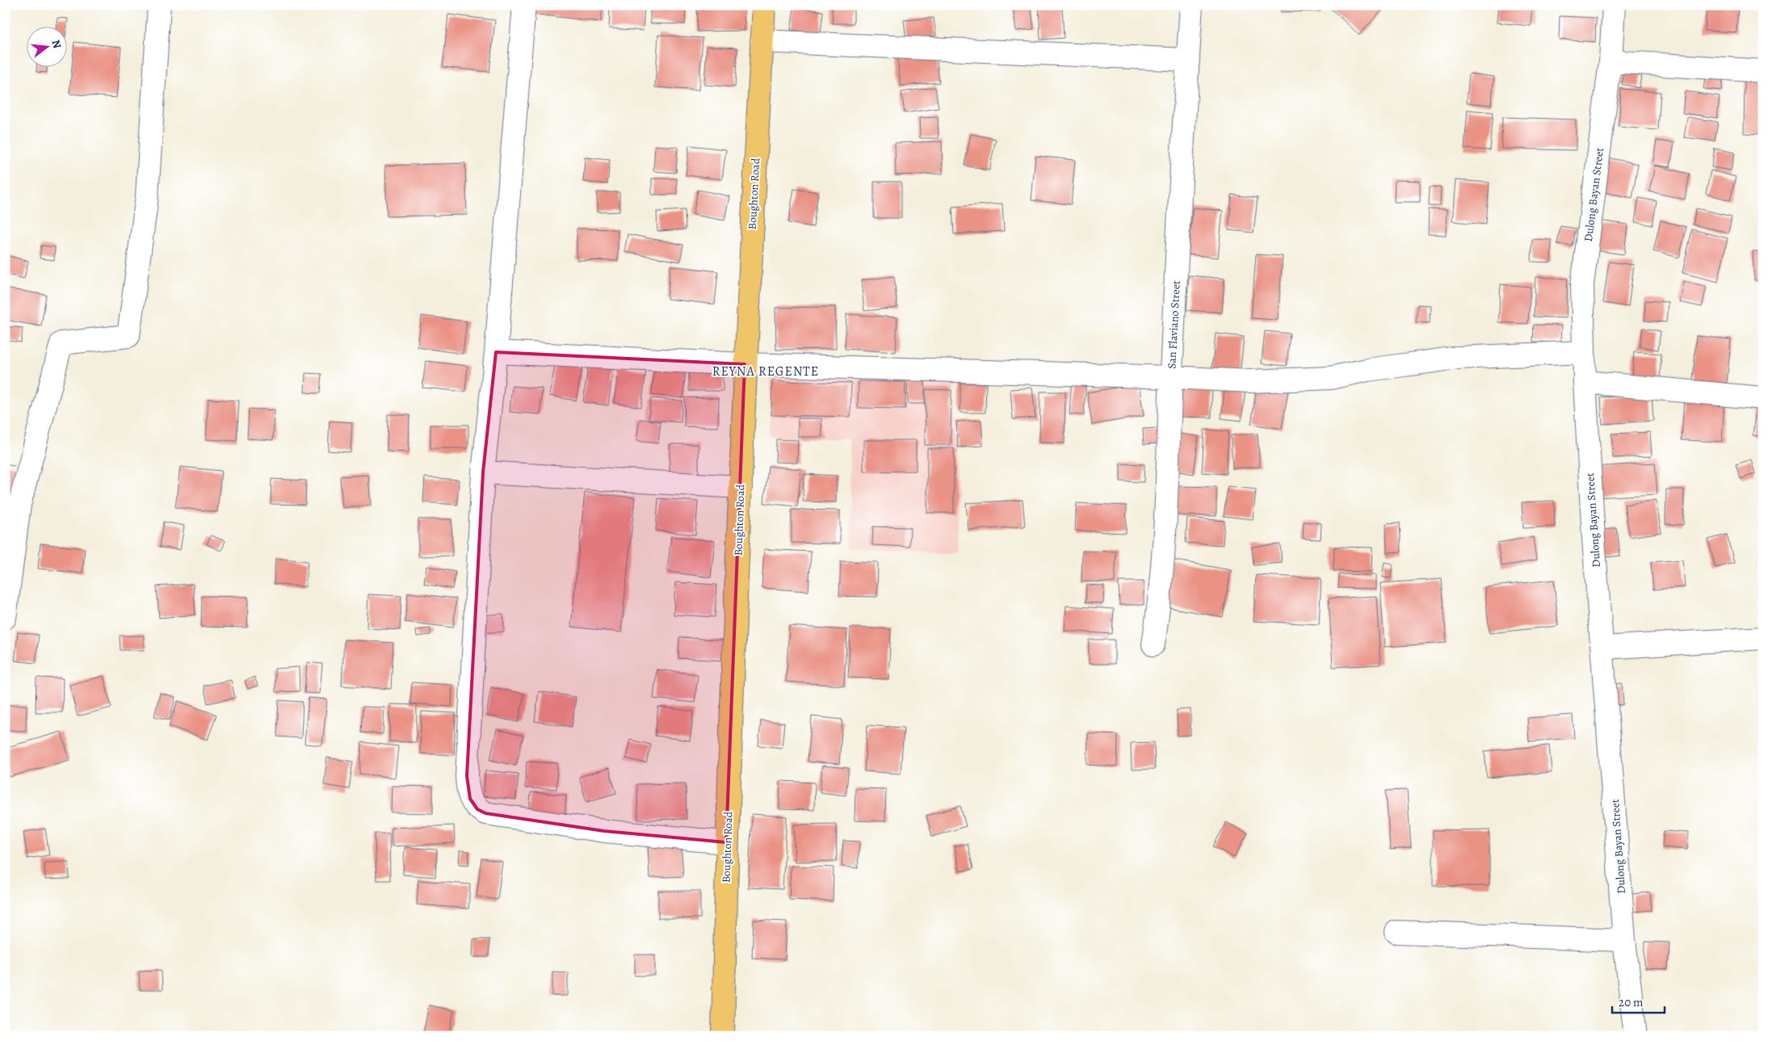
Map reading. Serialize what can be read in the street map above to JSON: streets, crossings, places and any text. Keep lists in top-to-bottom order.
{
  "streets": {
    "main road": ["Boughton Road"],
    "street": ["Dulong Bayan Street", "San Flaviano Street"]
  },
  "districts": ["REYNA REGENTE"],
  "scale_bar": "20 m",
  "north": "right"
}
